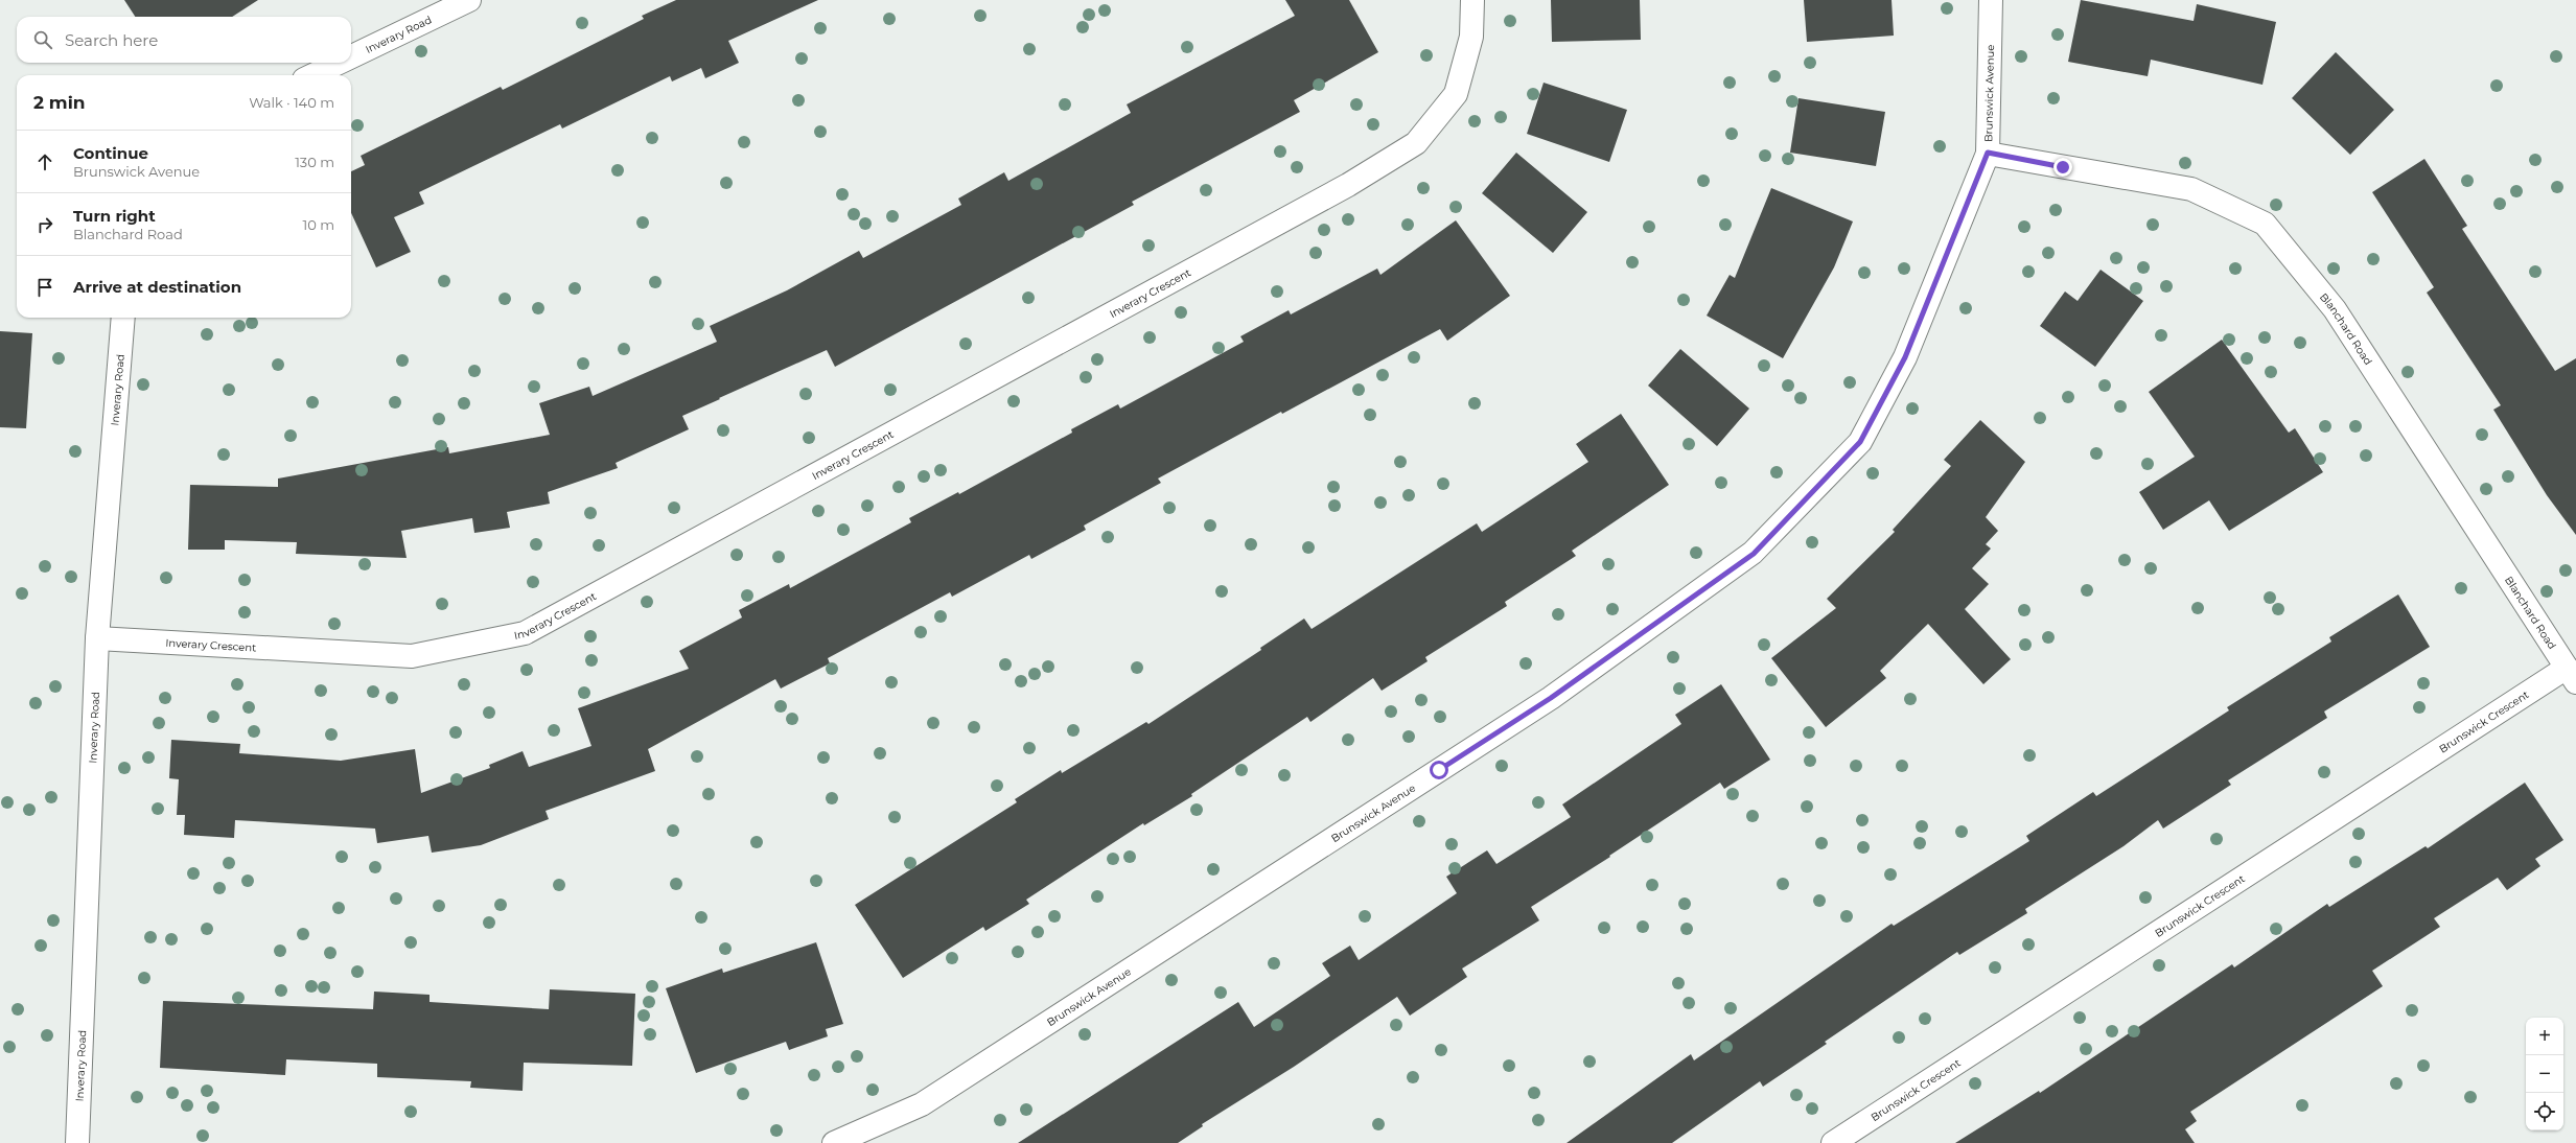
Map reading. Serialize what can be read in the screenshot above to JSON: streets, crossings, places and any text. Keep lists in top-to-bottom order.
{
  "streets": {
    "street": [
      "Inverary Road",
      "Brunswick Avenue",
      "Inverary Crescent",
      "Blanchard Road",
      "Brunswick Crescent"
    ]
  },
  "crossings": [
    ["Inverary Road", "Inverary Crescent"],
    ["Brunswick Avenue", "Blanchard Road"],
    ["Blanchard Road", "Brunswick Crescent"]
  ],
  "page": {
    "search": "Search here",
    "heading": ["2 min", "Walk · 140 m"],
    "list": [
      ["Continue", "Brunswick Avenue", "130 m"],
      ["Turn right", "Blanchard Road", "10 m"],
      "Arrive at destination"
    ],
    "map_buttons": ["+", "−"]
  }
}
